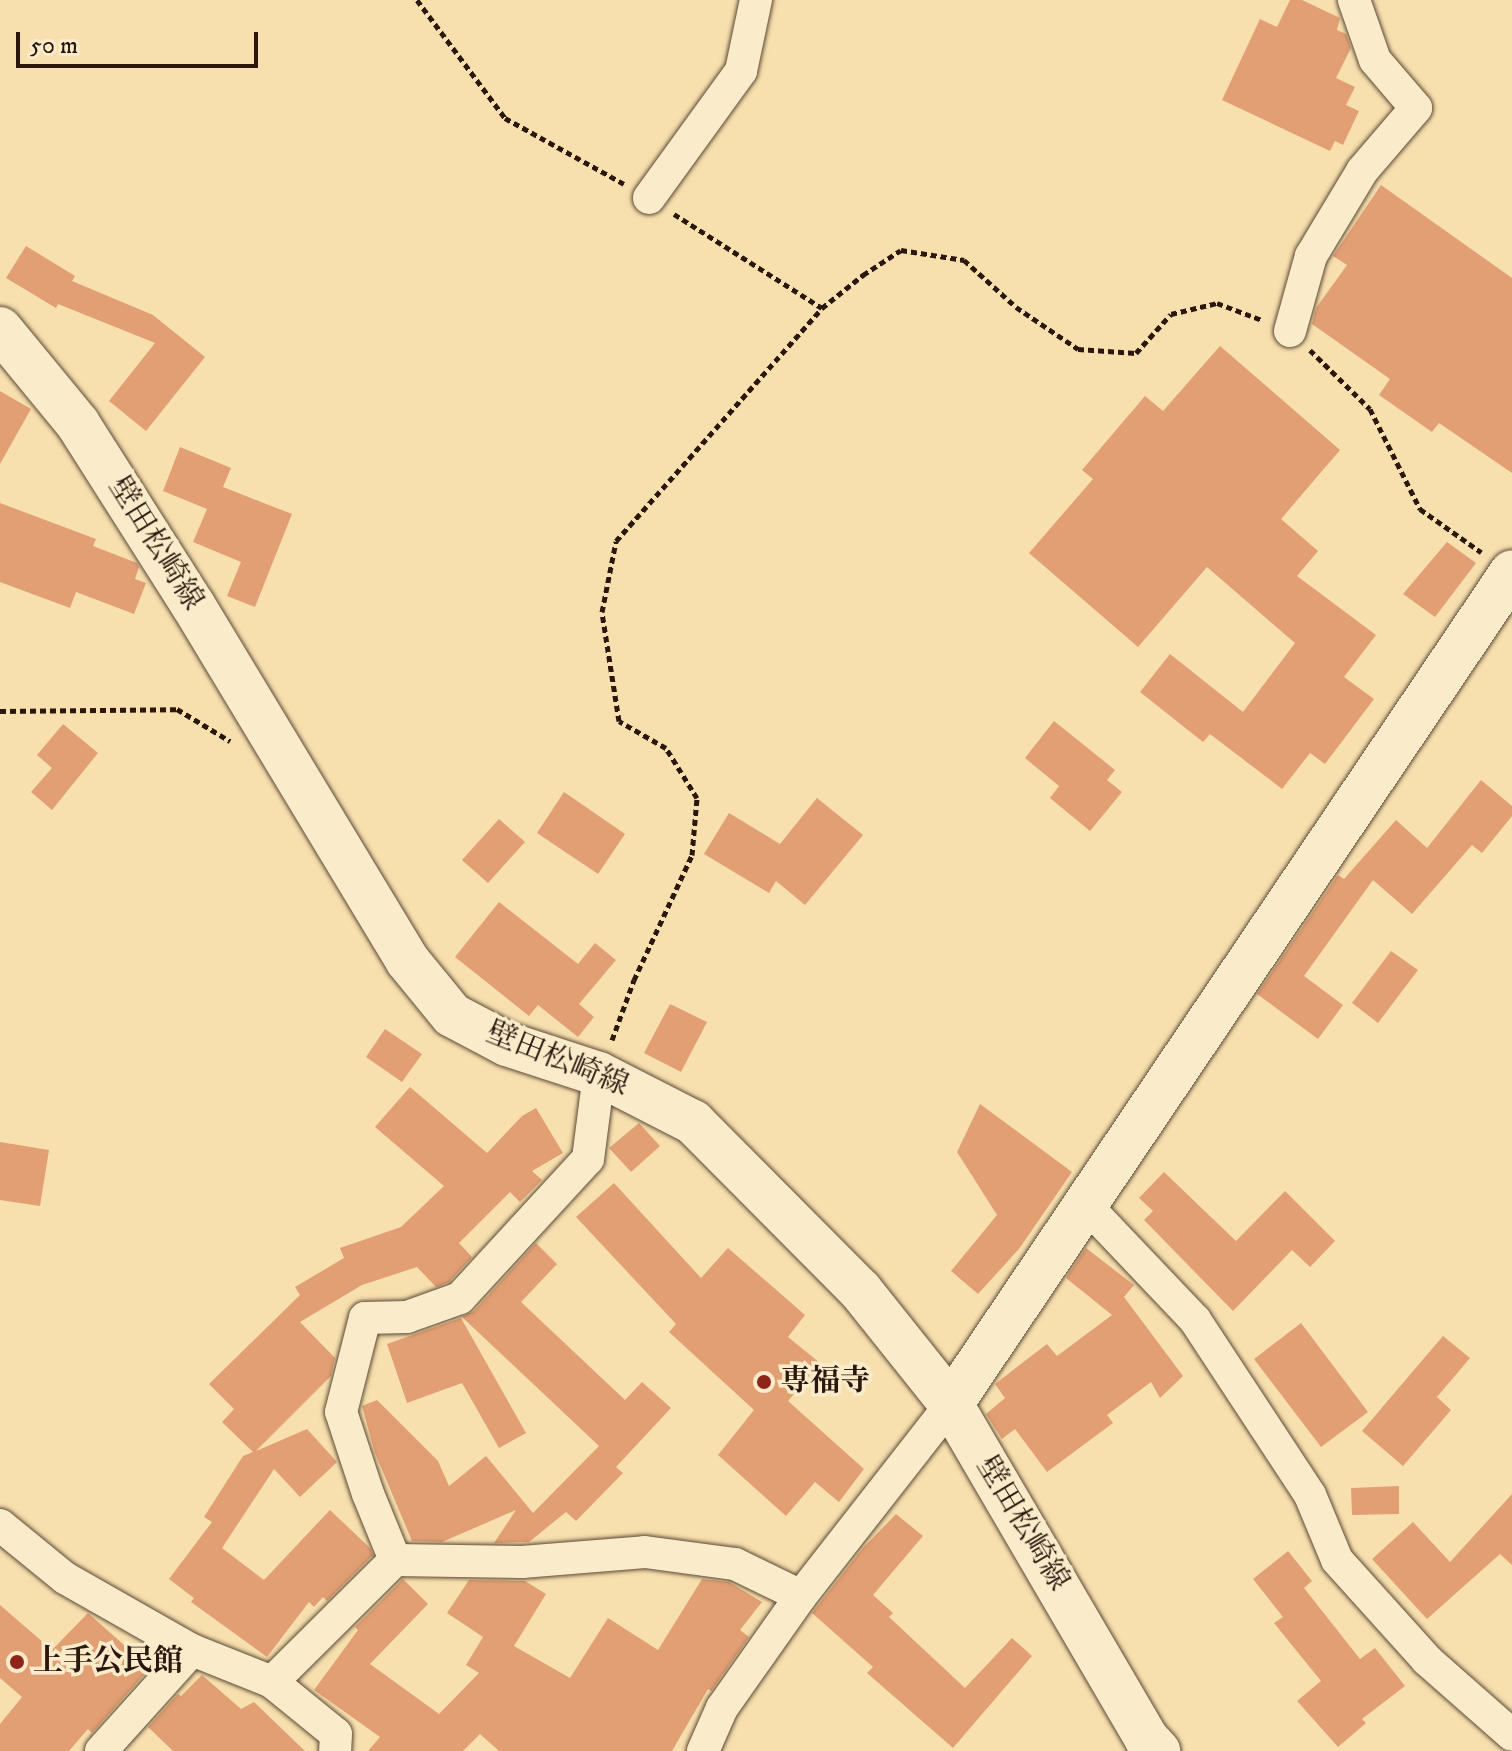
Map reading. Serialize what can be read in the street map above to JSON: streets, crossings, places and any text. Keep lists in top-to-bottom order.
{
  "streets": {
    "main road": ["壁田松崎線"]
  },
  "places": ["専福寺", "上手公民館"],
  "scale_bar": "50 m"
}
